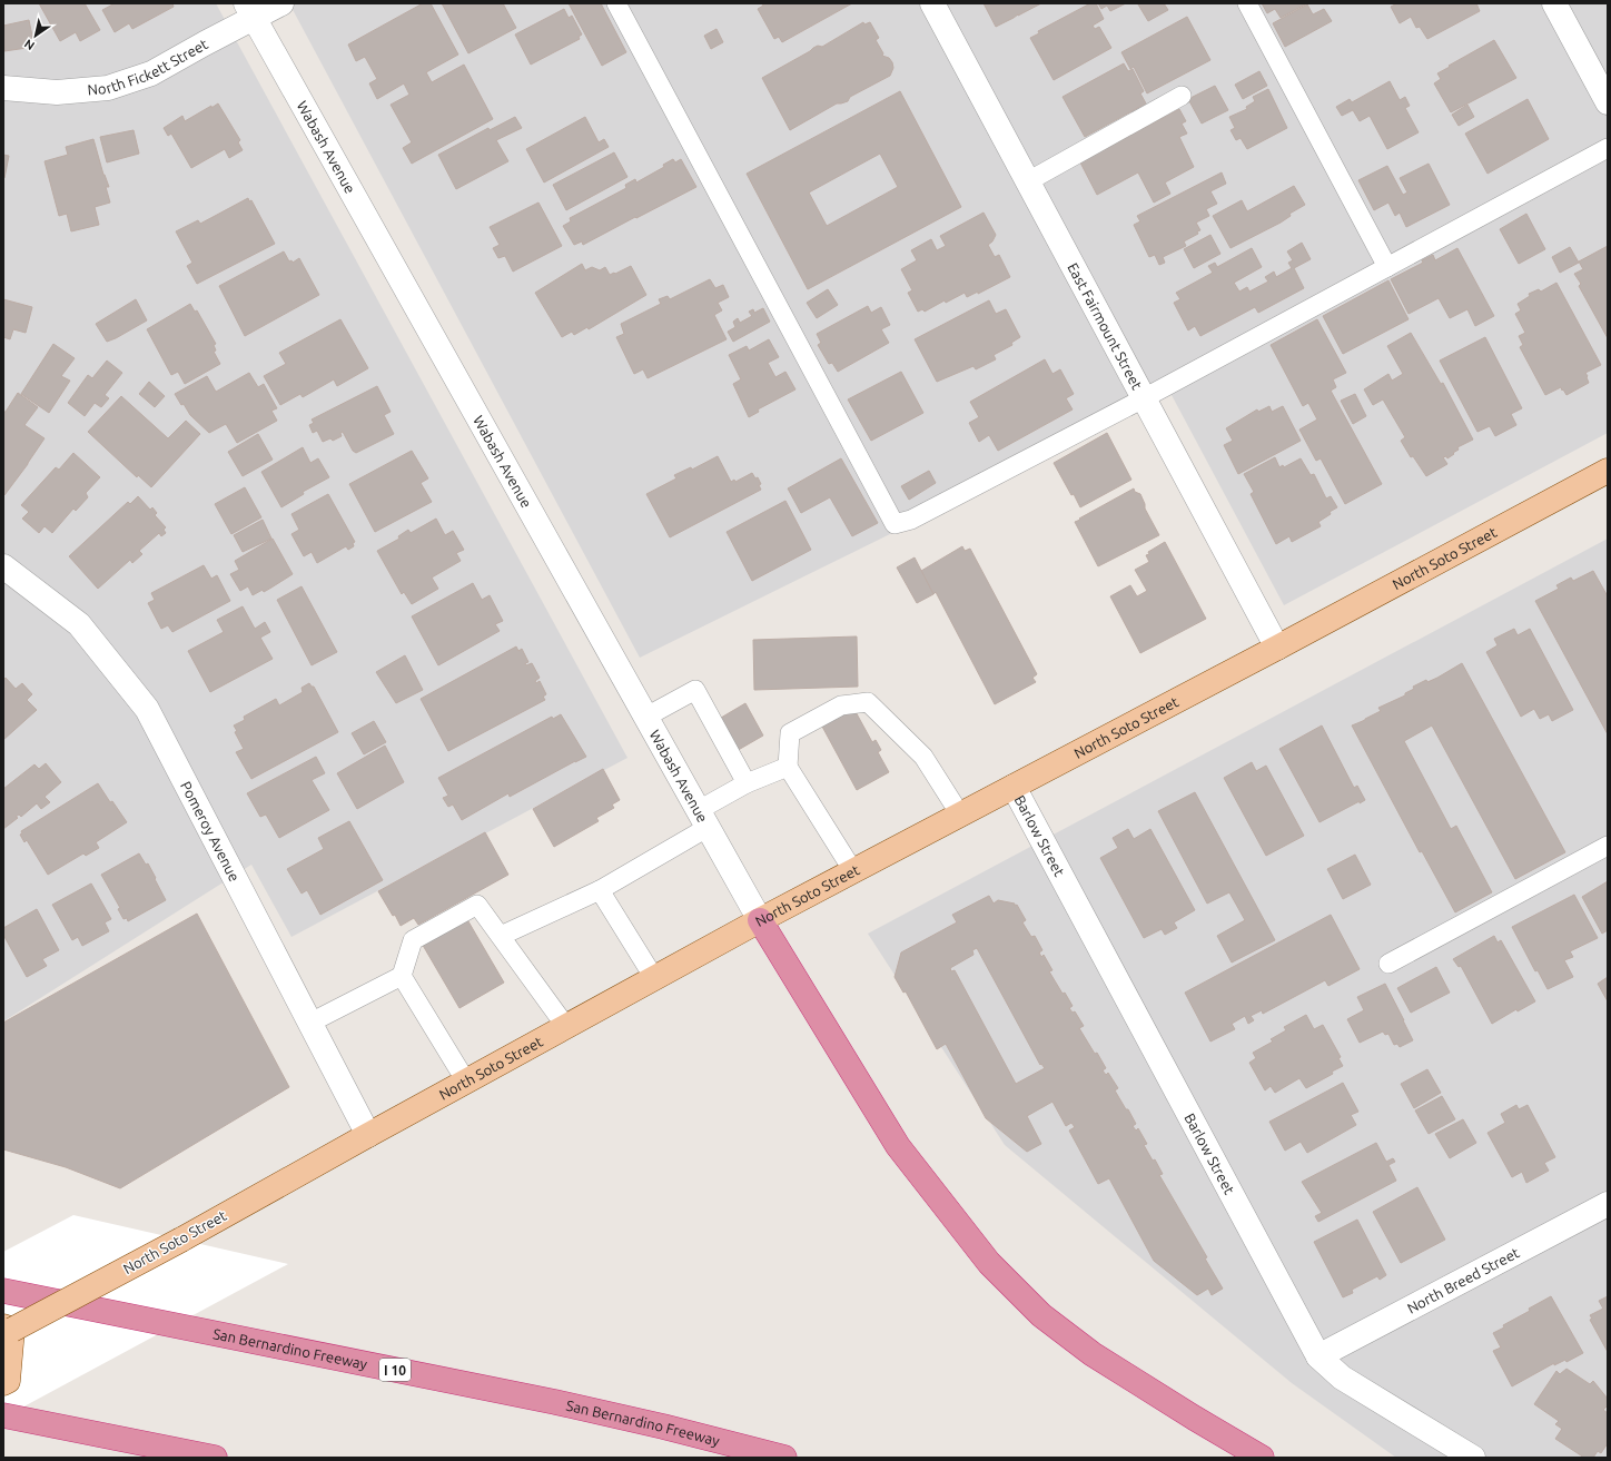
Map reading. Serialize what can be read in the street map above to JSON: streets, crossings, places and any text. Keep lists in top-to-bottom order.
{
  "streets": {
    "highway": ["San Bernardino Freeway", "I 10"],
    "main road": ["North Soto Street"],
    "street": [
      "North Fickett Street",
      "Wabash Avenue",
      "East Fairmount Street",
      "Pomeroy Avenue",
      "Barlow Street",
      "North Breed Street"
    ]
  },
  "crossings": [
    ["North Fickett Street", "Wabash Avenue"],
    ["Wabash Avenue", "North Soto Street"],
    ["East Fairmount Street", "North Soto Street"],
    ["North Soto Street", "Pomeroy Avenue"],
    ["North Soto Street", "Barlow Street"],
    ["Barlow Street", "North Breed Street"]
  ],
  "north": "bottom left"
}
